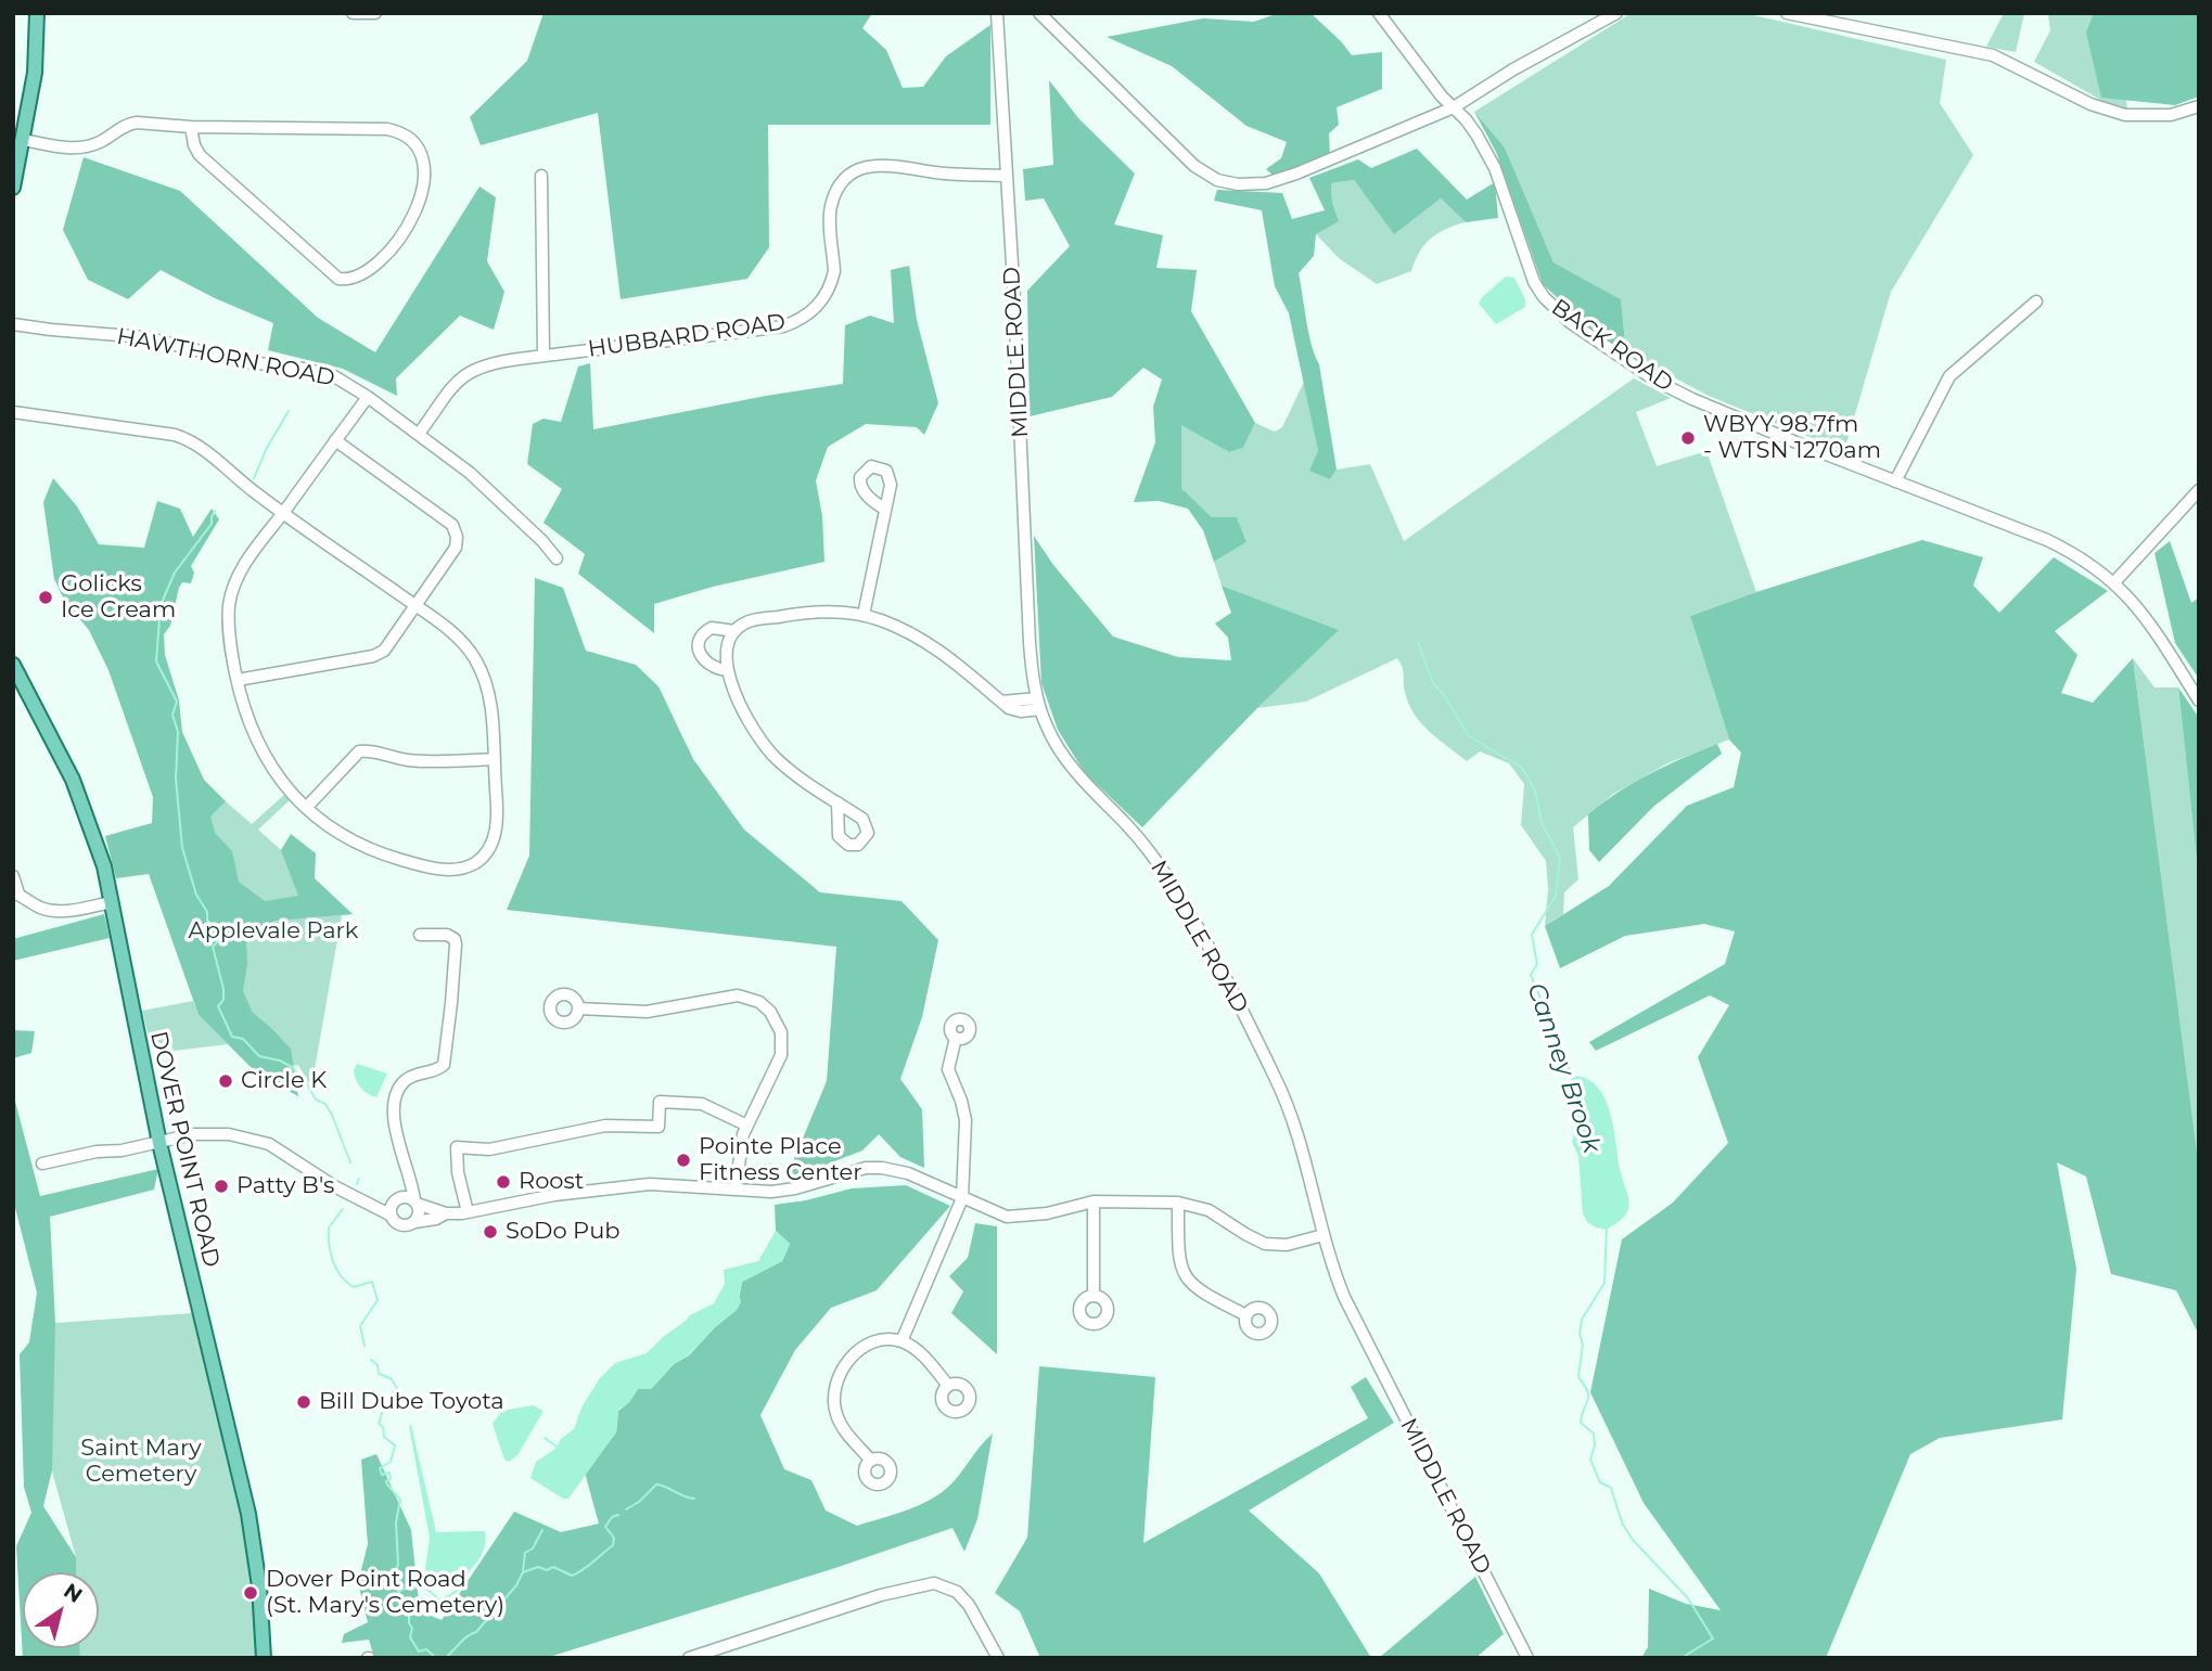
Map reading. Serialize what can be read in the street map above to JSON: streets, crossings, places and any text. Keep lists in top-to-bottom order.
{
  "streets": {
    "main road": ["DOVER POINT ROAD"],
    "street": [
      "HUBBARD ROAD",
      "BACK ROAD",
      "MIDDLE ROAD",
      "HAWTHORN ROAD"
    ]
  },
  "crossings": [
    ["HUBBARD ROAD", "MIDDLE ROAD"],
    ["HUBBARD ROAD", "HAWTHORN ROAD"]
  ],
  "water": ["Canney Brook"],
  "parks": ["Applevale Park", "Saint Mary Cemetery"],
  "places": [
    "WBYY 98.7fm - WTSN 1270am",
    "Golicks Ice Cream",
    "Circle K",
    "Pointe Place Fitness Center",
    "Roost",
    "Patty B's",
    "SoDo Pub",
    "Bill Dube Toyota",
    "Dover Point Road (St. Mary's Cemetery)"
  ],
  "north": "top right"
}
